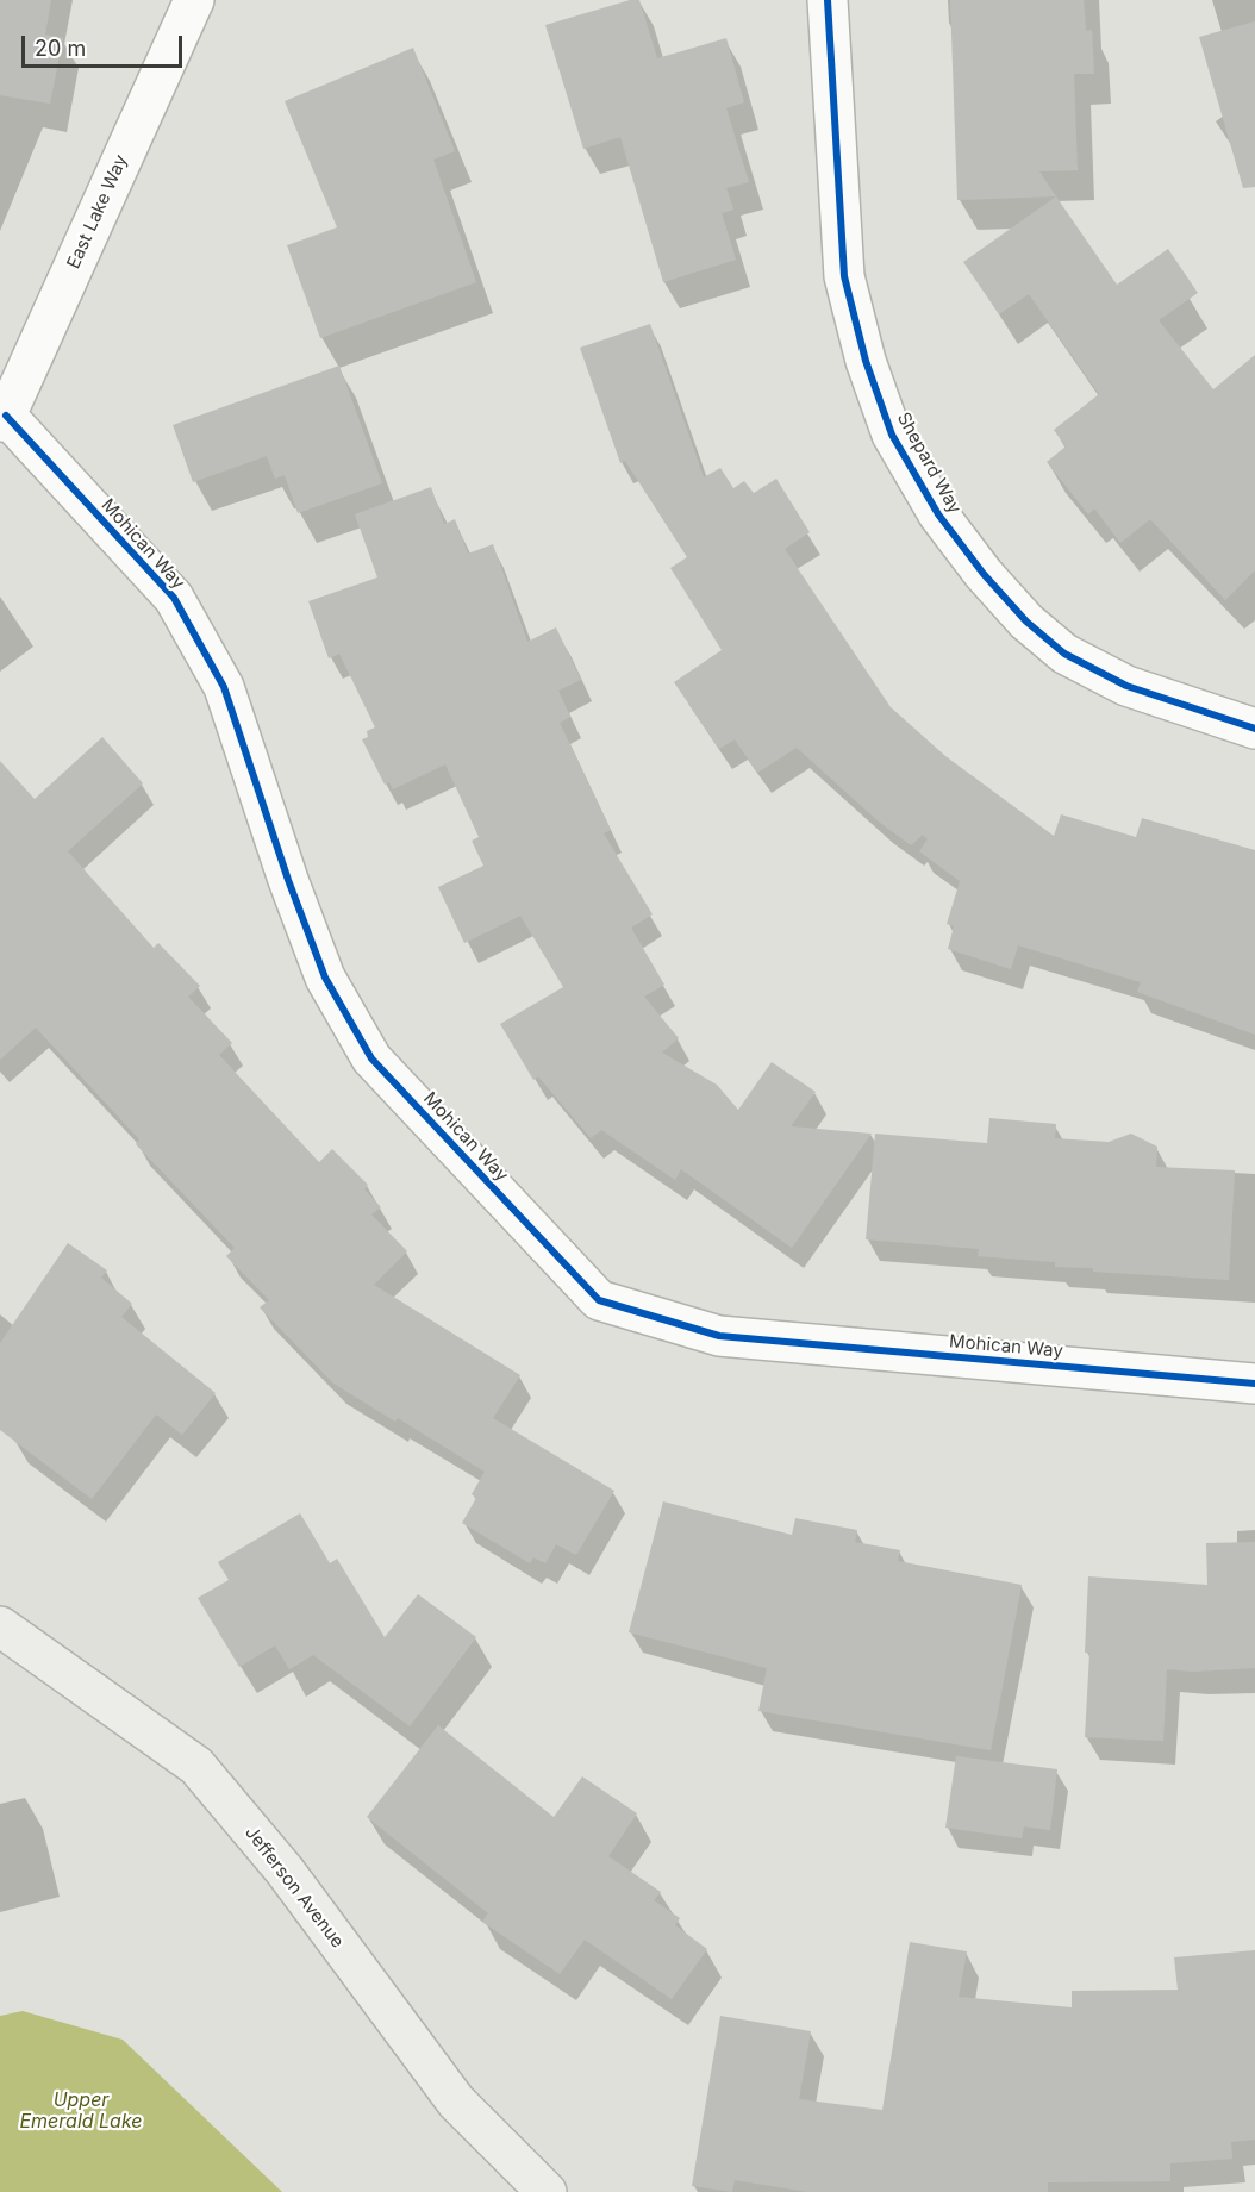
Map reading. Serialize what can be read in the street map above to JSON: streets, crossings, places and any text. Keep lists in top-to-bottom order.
{
  "streets": {
    "street": [
      "East Lake Way",
      "Shepard Way",
      "Mohican Way",
      "Jefferson Avenue"
    ]
  },
  "crossings": [
    ["East Lake Way", "Mohican Way"]
  ],
  "water": ["Upper Emerald Lake"],
  "scale_bar": "20 m"
}
